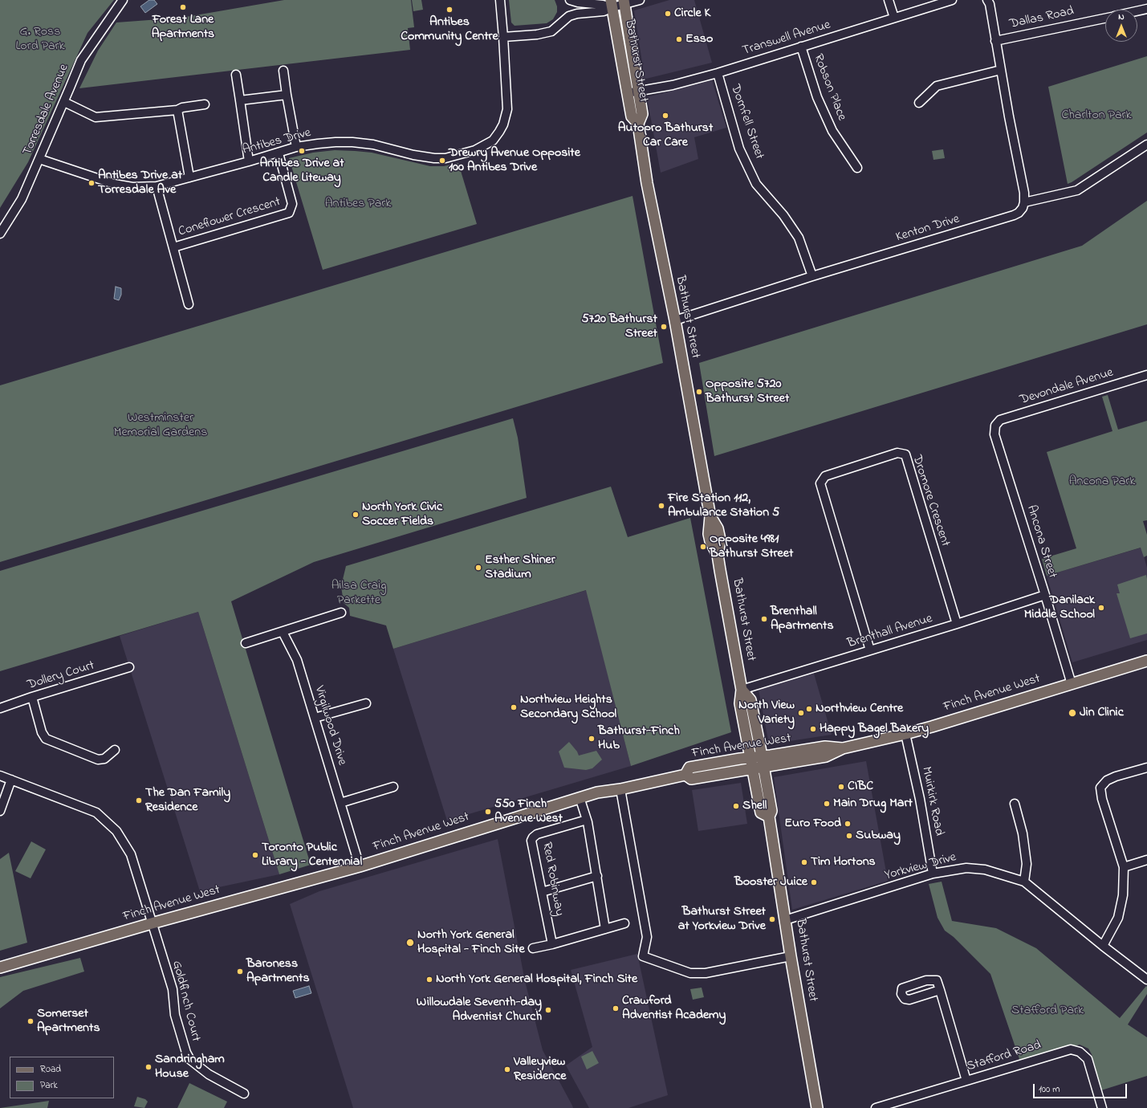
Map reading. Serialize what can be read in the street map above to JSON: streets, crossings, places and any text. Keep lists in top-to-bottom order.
{
  "streets": {
    "main road": ["Bathurst Street", "Finch Avenue West"],
    "street": [
      "Dallas Road",
      "Transwell Avenue",
      "Robson Place",
      "Torresdale Avenue",
      "Dornfell Street",
      "Antibes Drive",
      "Coneflower Crescent",
      "Kenton Drive",
      "Devondale Avenue",
      "Dromore Crescent",
      "Ancona Street",
      "Brenthall Avenue",
      "Dollery Court",
      "Virgilwood Drive",
      "Muirkirk Road",
      "Yorkview Drive",
      "Red Robinway",
      "Goldfinch Court",
      "Stafford Road"
    ]
  },
  "crossings": [
    ["Transwell Avenue", "Bathurst Street"],
    ["Transwell Avenue", "Robson Place"],
    ["Transwell Avenue", "Dornfell Street"],
    ["Bathurst Street", "Kenton Drive"],
    ["Bathurst Street", "Brenthall Avenue"],
    ["Bathurst Street", "Finch Avenue West"],
    ["Bathurst Street", "Yorkview Drive"],
    ["Torresdale Avenue", "Antibes Drive"],
    ["Dornfell Street", "Kenton Drive"],
    ["Antibes Drive", "Coneflower Crescent"],
    ["Devondale Avenue", "Ancona Street"],
    ["Dromore Crescent", "Brenthall Avenue"],
    ["Ancona Street", "Brenthall Avenue"],
    ["Ancona Street", "Finch Avenue West"],
    ["Finch Avenue West", "Virgilwood Drive"],
    ["Finch Avenue West", "Muirkirk Road"],
    ["Finch Avenue West", "Goldfinch Court"],
    ["Muirkirk Road", "Yorkview Drive"]
  ],
  "parks": [
    "G. Ross Lord Park",
    "Charlton Park",
    "Antibes Park",
    "Westminster Memorial Gardens",
    "Ancona Park",
    "Ailsa Craig Parkette",
    "Stafford Park"
  ],
  "places": [
    "Forest Lane Apartments",
    "Antibes Community Centre",
    "Circle K",
    "Esso",
    "Autopro Bathurst Car Care",
    "Antibes Drive at Candle Liteway",
    "Drewry Avenue Opposite 100 Antibes Drive",
    "Antibes Drive at Torresdale Ave",
    "5720 Bathurst Street",
    "Opposite 5720 Bathurst Street",
    "Fire Station 112, Ambulance Station 5",
    "North York Civic Soccer Fields",
    "Opposite 4981 Bathurst Street",
    "Esther Shiner Stadium",
    "Danilack Middle School",
    "Brenthall Apartments",
    "Northview Heights Secondary School",
    "Northview Centre",
    "North View Variety",
    "Jin Clinic",
    "Happy Bagel Bakery",
    "Bathurst-Finch Hub",
    "CIBC",
    "The Dan Family Residence",
    "Main Drug Mart",
    "Shell",
    "550 Finch Avenue West",
    "Euro Food",
    "Subway",
    "Toronto Public Library - Centennial",
    "Tim Hortons",
    "Booster Juice",
    "Bathurst Street at Yorkview Drive",
    "North York General Hospital - Finch Site",
    "Baroness Apartments",
    "North York General Hospital, Finch Site",
    "Crawford Adventist Academy",
    "Willowdale Seventh-day Adventist Church",
    "Somerset Apartments",
    "Sandringham House",
    "Valleyview Residence"
  ],
  "legend": ["Road", "Park"],
  "scale_bar": "100 m",
  "north": "top"
}
